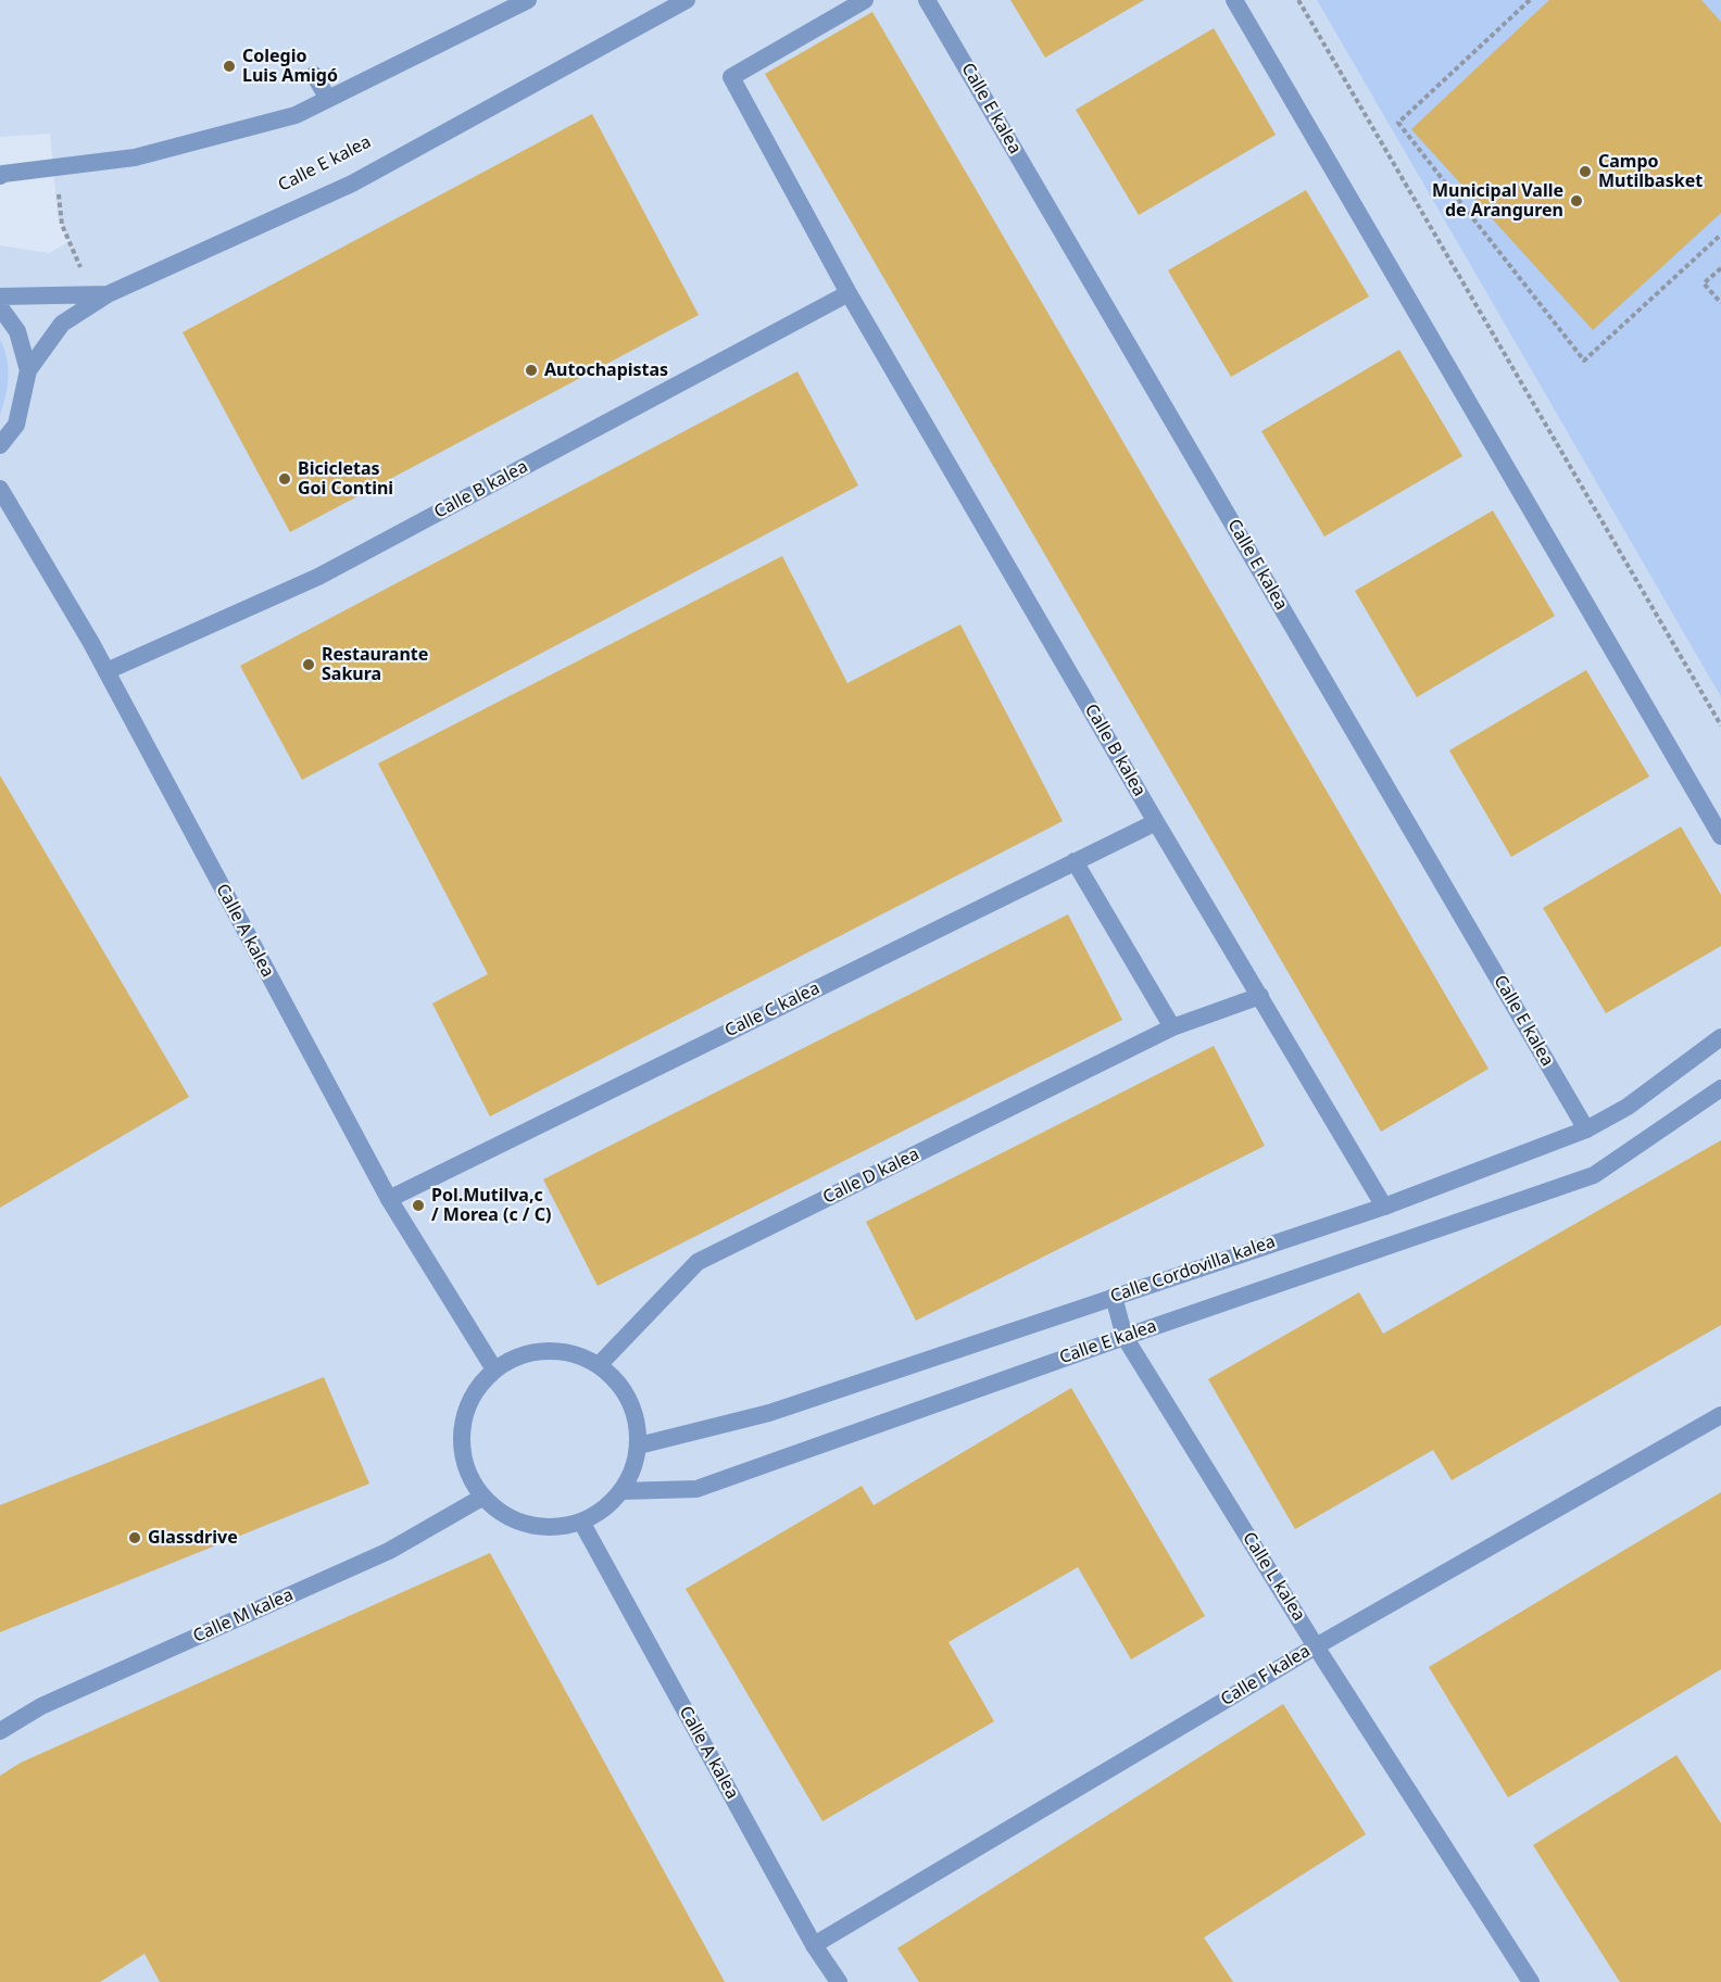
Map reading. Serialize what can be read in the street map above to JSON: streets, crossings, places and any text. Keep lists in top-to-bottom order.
{
  "streets": {
    "street": [
      "Calle E kalea",
      "Calle B kalea",
      "Calle A kalea",
      "Calle C kalea",
      "Calle D kalea",
      "Calle Cordovilla kalea",
      "Calle L kalea",
      "Calle M kalea",
      "Calle F kalea"
    ]
  },
  "crossings": [
    ["Calle E kalea", "Calle A kalea"],
    ["Calle E kalea", "Calle D kalea"],
    ["Calle E kalea", "Calle Cordovilla kalea"],
    ["Calle E kalea", "Calle L kalea"],
    ["Calle E kalea", "Calle M kalea"],
    ["Calle B kalea", "Calle A kalea"],
    ["Calle B kalea", "Calle C kalea"],
    ["Calle B kalea", "Calle D kalea"],
    ["Calle B kalea", "Calle Cordovilla kalea"],
    ["Calle A kalea", "Calle C kalea"],
    ["Calle A kalea", "Calle D kalea"],
    ["Calle A kalea", "Calle Cordovilla kalea"],
    ["Calle A kalea", "Calle M kalea"],
    ["Calle A kalea", "Calle F kalea"],
    ["Calle D kalea", "Calle Cordovilla kalea"],
    ["Calle D kalea", "Calle M kalea"],
    ["Calle Cordovilla kalea", "Calle L kalea"],
    ["Calle Cordovilla kalea", "Calle M kalea"],
    ["Calle L kalea", "Calle F kalea"]
  ],
  "places": [
    "Colegio Luis Amigó",
    "Campo Mutilbasket",
    "Municipal Valle de Aranguren",
    "Autochapistas",
    "Bicicletas Goi Contini",
    "Restaurante Sakura",
    "Pol.Mutilva,c / Morea (c / C)",
    "Glassdrive"
  ]
}
